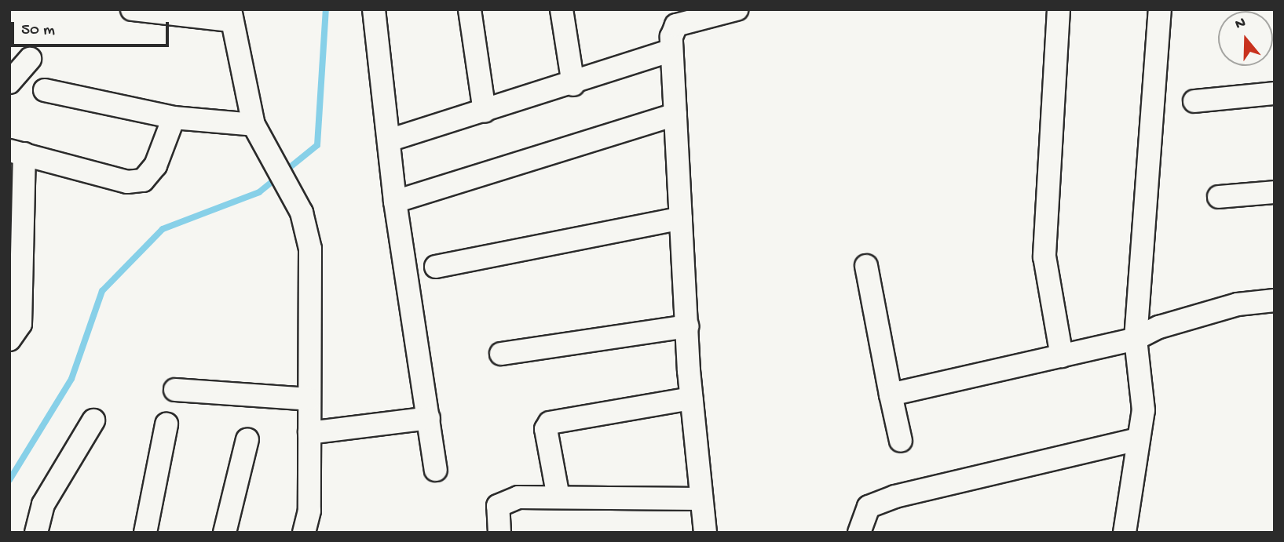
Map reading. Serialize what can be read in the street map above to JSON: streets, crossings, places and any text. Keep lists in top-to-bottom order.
{
  "scale_bar": "50 m",
  "north": "top"
}
